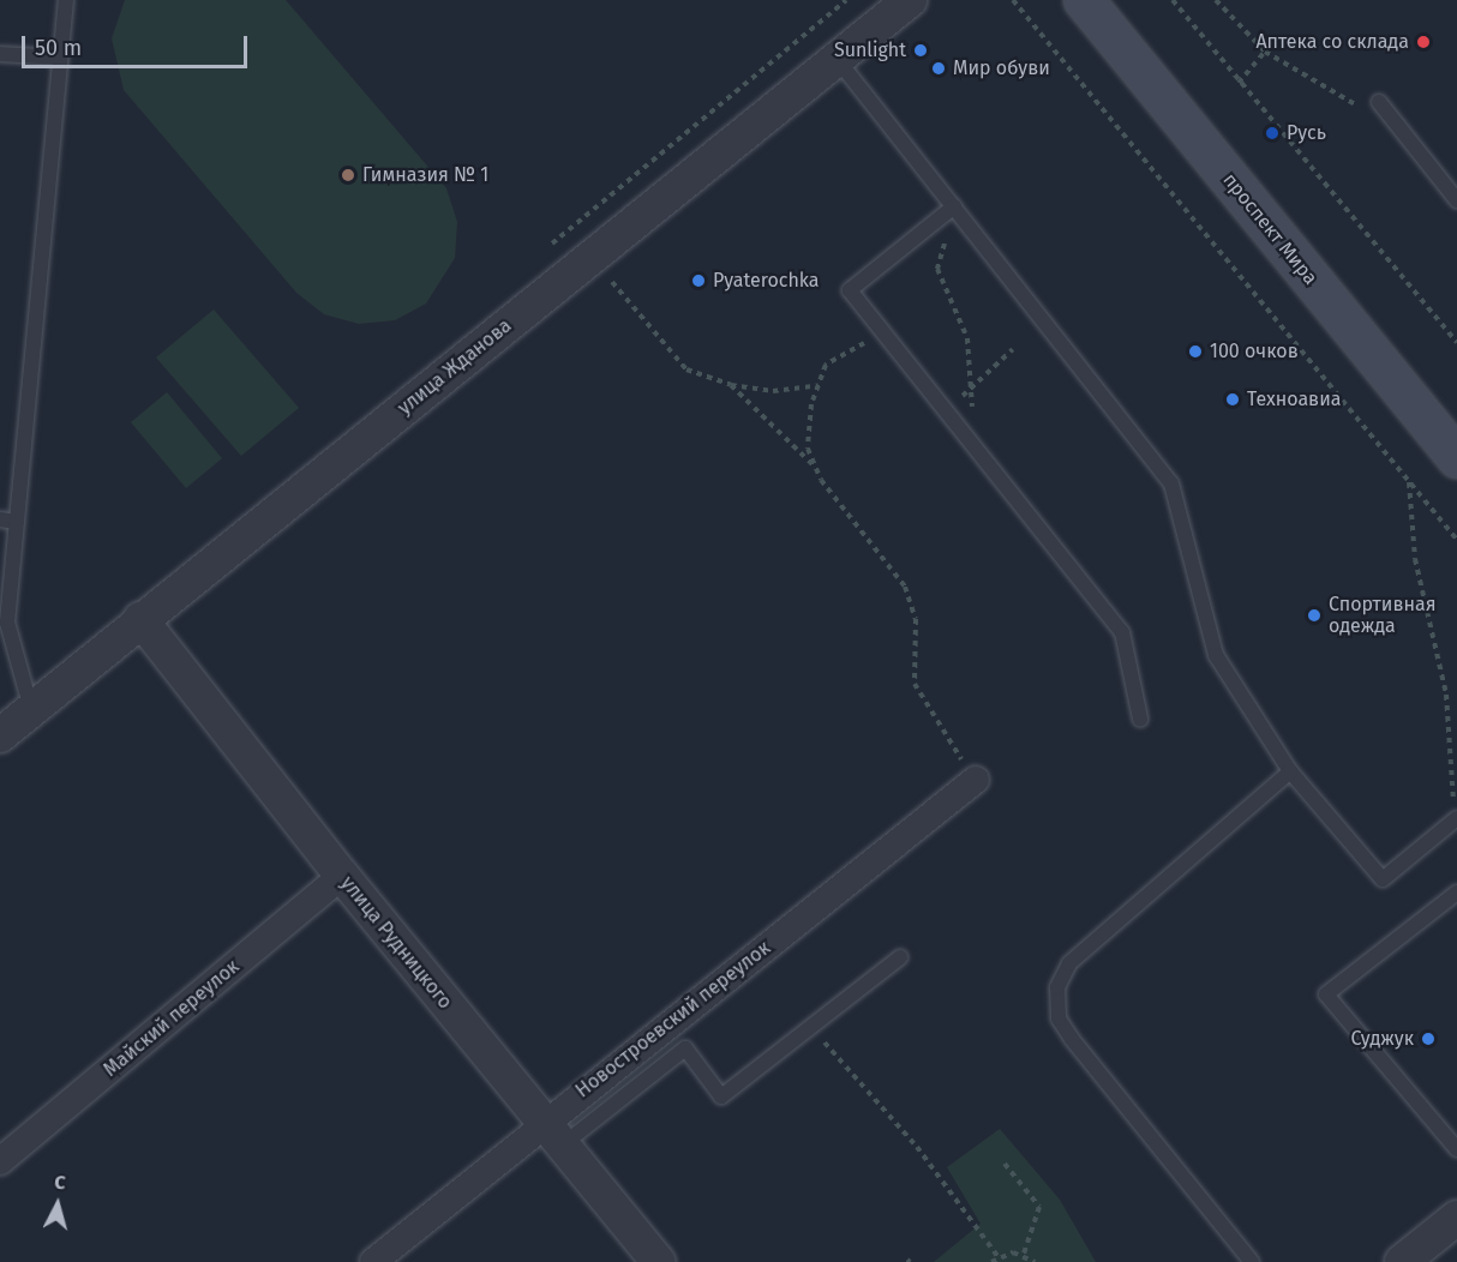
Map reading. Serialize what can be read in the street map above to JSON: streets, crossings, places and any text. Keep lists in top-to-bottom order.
{
  "streets": {
    "main road": ["проспект Мира"],
    "street": [
      "улица Жданова",
      "улица Рудницкого",
      "Майский переулок",
      "Новостроевский переулок"
    ]
  },
  "crossings": [
    ["улица Жданова", "улица Рудницкого"],
    ["улица Рудницкого", "Майский переулок"],
    ["улица Рудницкого", "Новостроевский переулок"]
  ],
  "places": [
    "Аптека со склада",
    "Sunlight",
    "Мир обуви",
    "Русь",
    "Гимназия № 1",
    "Pyaterochka",
    "100 очков",
    "Техноавиа",
    "Спортивная одежда",
    "Суджук"
  ],
  "scale_bar": "50 m",
  "north": "top"
}
